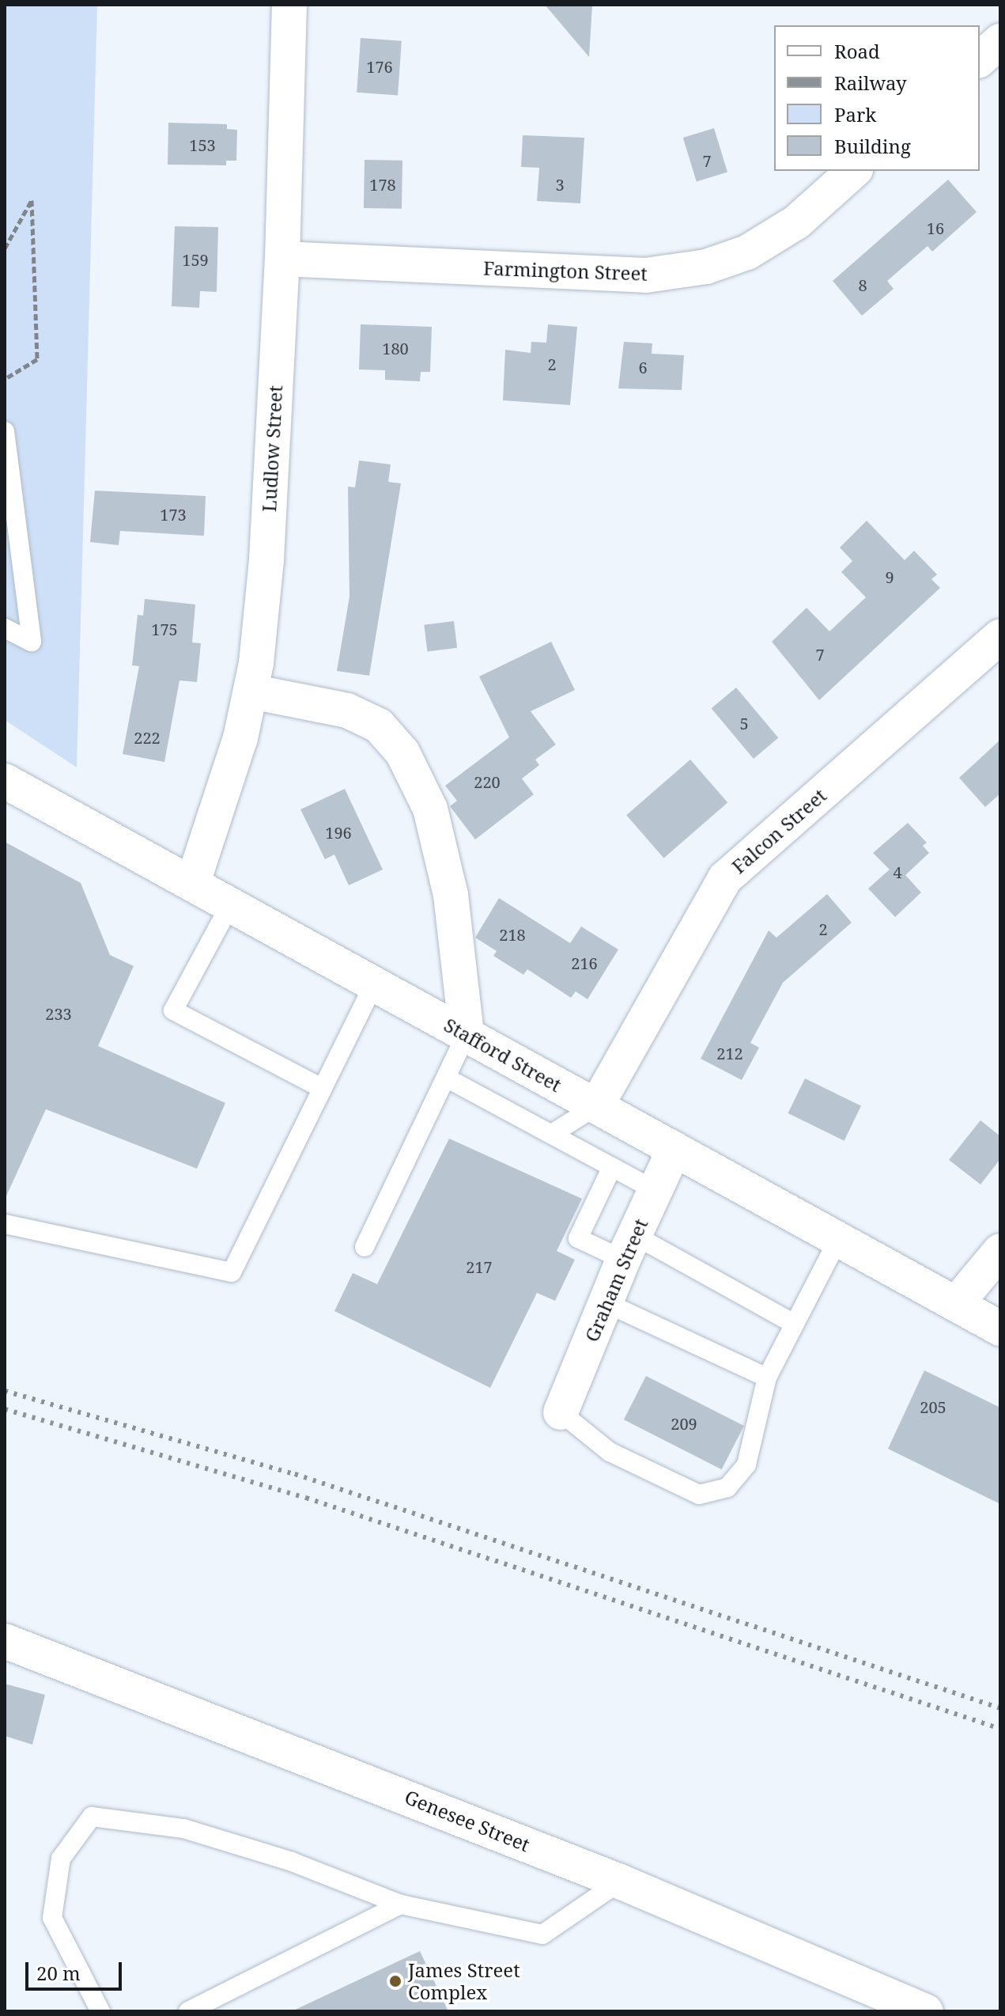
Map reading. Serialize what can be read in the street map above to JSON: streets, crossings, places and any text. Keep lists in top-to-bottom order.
{
  "streets": {
    "street": [
      "Farmington Street",
      "Ludlow Street",
      "Falcon Street",
      "Stafford Street",
      "Graham Street",
      "Genesee Street"
    ]
  },
  "crossings": [
    ["Farmington Street", "Ludlow Street"],
    ["Ludlow Street", "Stafford Street"],
    ["Falcon Street", "Stafford Street"],
    ["Stafford Street", "Graham Street"]
  ],
  "places": ["James Street Complex"],
  "house_numbers": [
    "176",
    "153",
    "7",
    "178",
    "3",
    "16",
    "159",
    "8",
    "180",
    "2",
    "6",
    "173",
    "9",
    "175",
    "7",
    "5",
    "222",
    "220",
    "196",
    "4",
    "2",
    "218",
    "216",
    "233",
    "212",
    "217",
    "205",
    "209"
  ],
  "legend": [
    "Road",
    "Railway",
    "Park",
    "Building"
  ],
  "scale_bar": "20 m"
}
